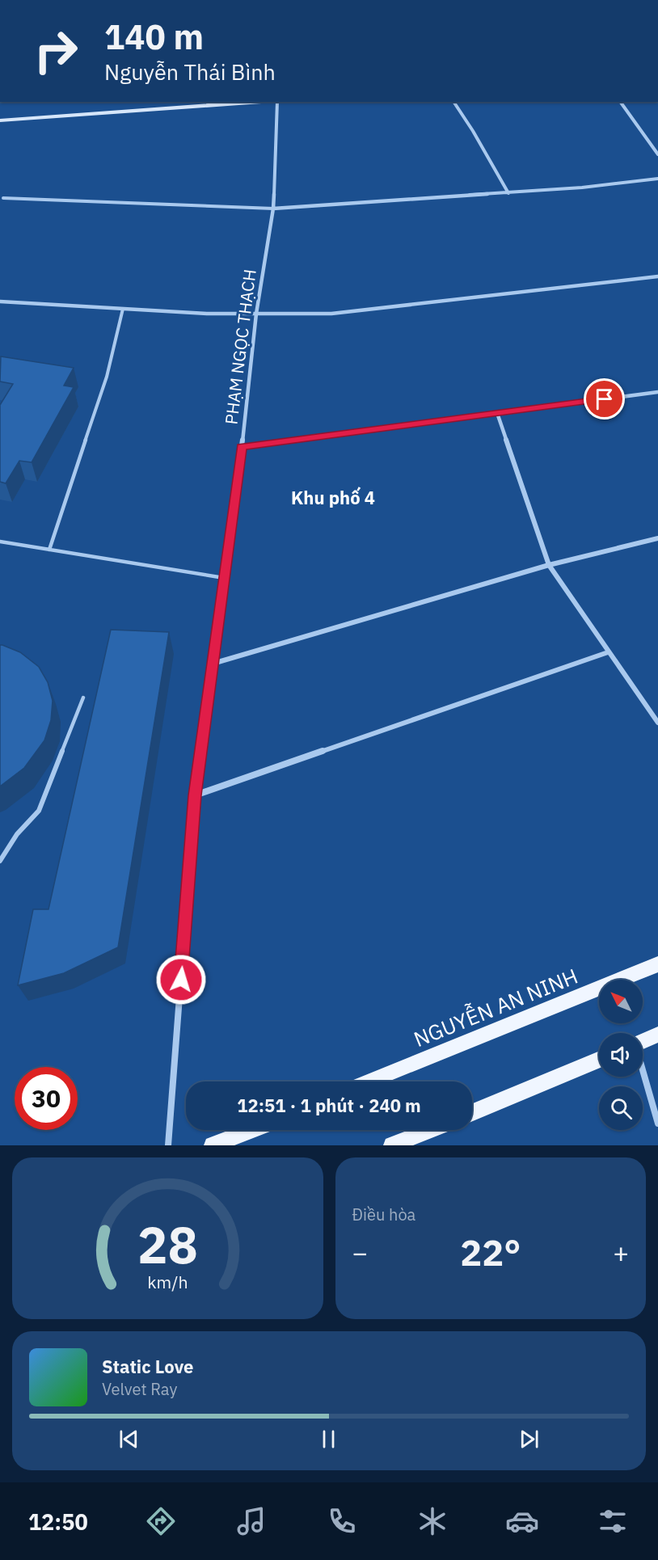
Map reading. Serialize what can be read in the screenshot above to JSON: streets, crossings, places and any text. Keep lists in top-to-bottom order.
{
  "streets": {
    "main road": ["NGUYỄN AN NINH"],
    "street": ["PHẠM NGỌC THẠCH"]
  },
  "districts": ["Khu phố 4"],
  "north": "top left",
  "page": {
    "turn": ["140 m", "Nguyễn Thái Bình"],
    "limit": "30",
    "trip": "12:51 · 1 phút · 240 m",
    "tile": "Điều hòa",
    "heat": ["−", "22°", "+"],
    "song": ["Static Love", "Velvet Ray"],
    "tabs": "12:50",
    "gauge": ["28", "km/h"]
  }
}
